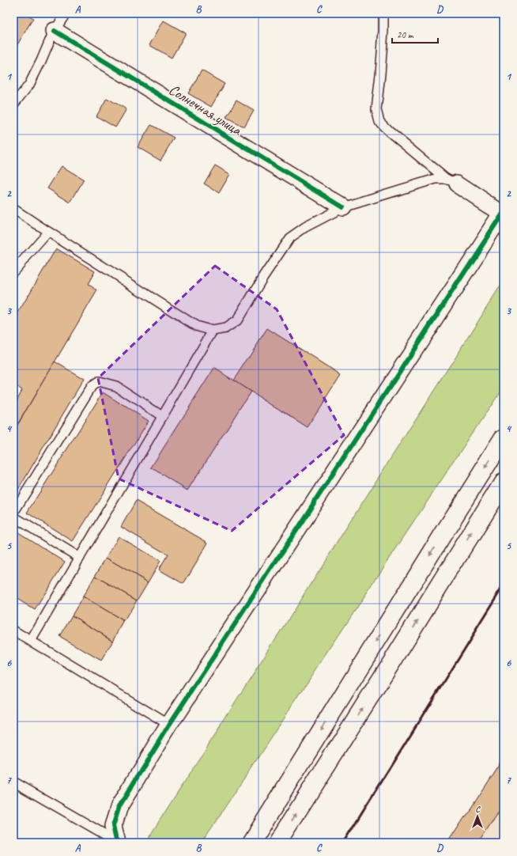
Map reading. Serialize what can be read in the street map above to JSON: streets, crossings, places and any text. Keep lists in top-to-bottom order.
{
  "streets": {
    "street": ["Солнечная улица"]
  },
  "scale_bar": "20 m",
  "north": "top",
  "grid": {
    "columns": [
      "A",
      "B",
      "C",
      "D"
    ],
    "rows": [
      "1",
      "2",
      "3",
      "4",
      "5",
      "6",
      "7"
    ]
  }
}
